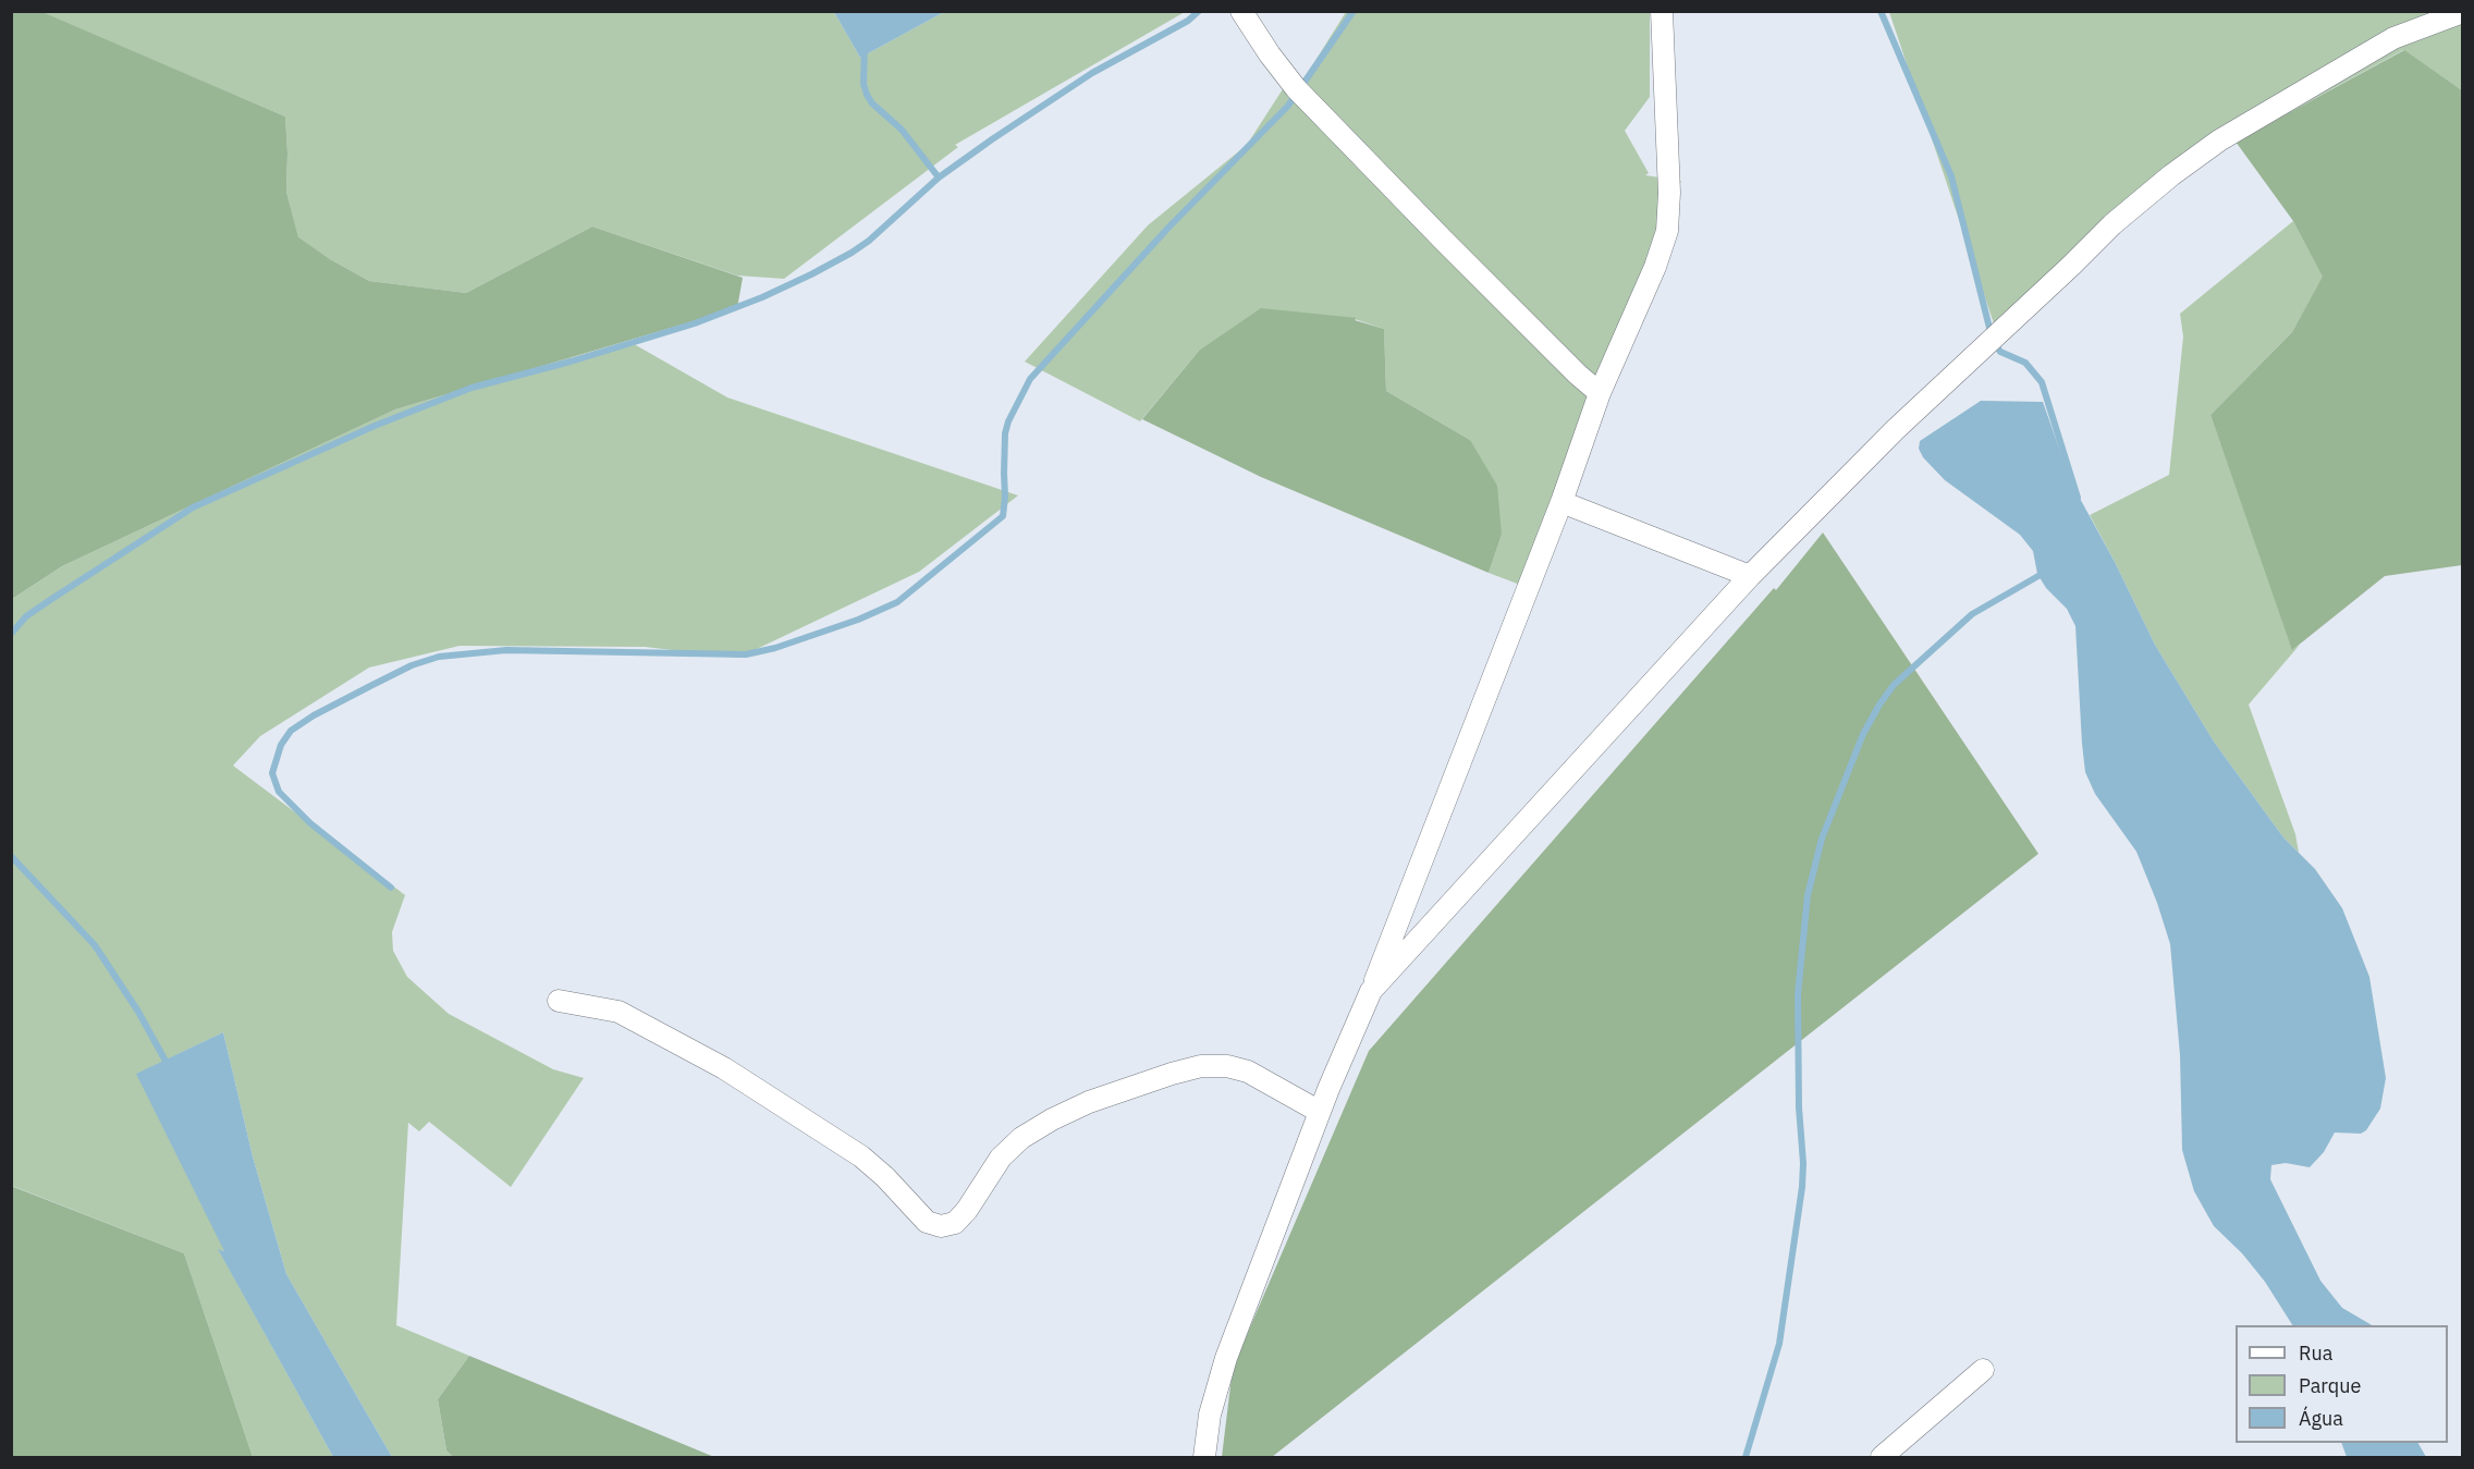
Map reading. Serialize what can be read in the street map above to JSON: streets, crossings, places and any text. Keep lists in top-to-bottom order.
{
  "legend": ["Rua", "Parque", "Água"]
}
